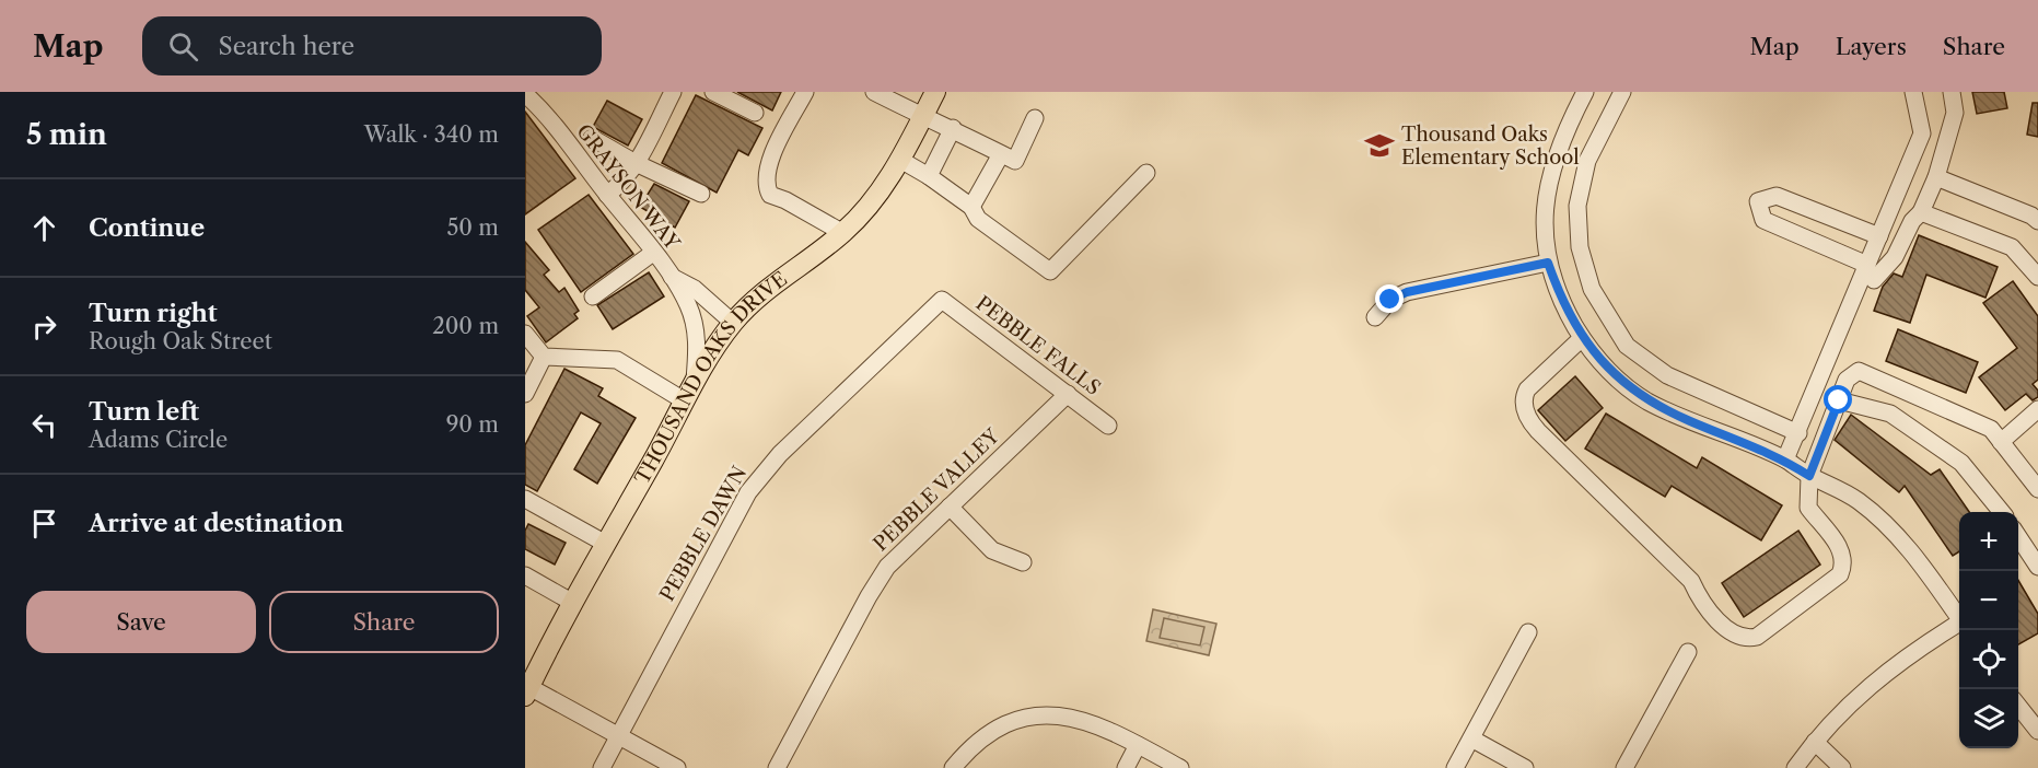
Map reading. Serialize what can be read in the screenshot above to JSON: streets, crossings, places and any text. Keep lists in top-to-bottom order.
{
  "streets": {
    "main road": ["THOUSAND OAKS DRIVE"],
    "street": [
      "GRAYSON WAY",
      "PEBBLE FALLS",
      "PEBBLE VALLEY",
      "PEBBLE DAWN"
    ]
  },
  "crossings": [
    ["GRAYSON WAY", "THOUSAND OAKS DRIVE"],
    ["PEBBLE FALLS", "PEBBLE VALLEY"],
    ["PEBBLE FALLS", "PEBBLE DAWN"]
  ],
  "places": {
    "school or university": ["Thousand Oaks Elementary School"]
  },
  "page": {
    "header": "Map",
    "search": "Search here",
    "nav": ["Map", "Layers", "Share"],
    "heading": ["5 min", "Walk · 340 m"],
    "list": [
      ["Continue", "50 m"],
      ["Turn right", "Rough Oak Street", "200 m"],
      ["Turn left", "Adams Circle", "90 m"],
      "Arrive at destination"
    ],
    "map_buttons": ["+", "−"],
    "buttons": ["Save", "Share"]
  }
}
